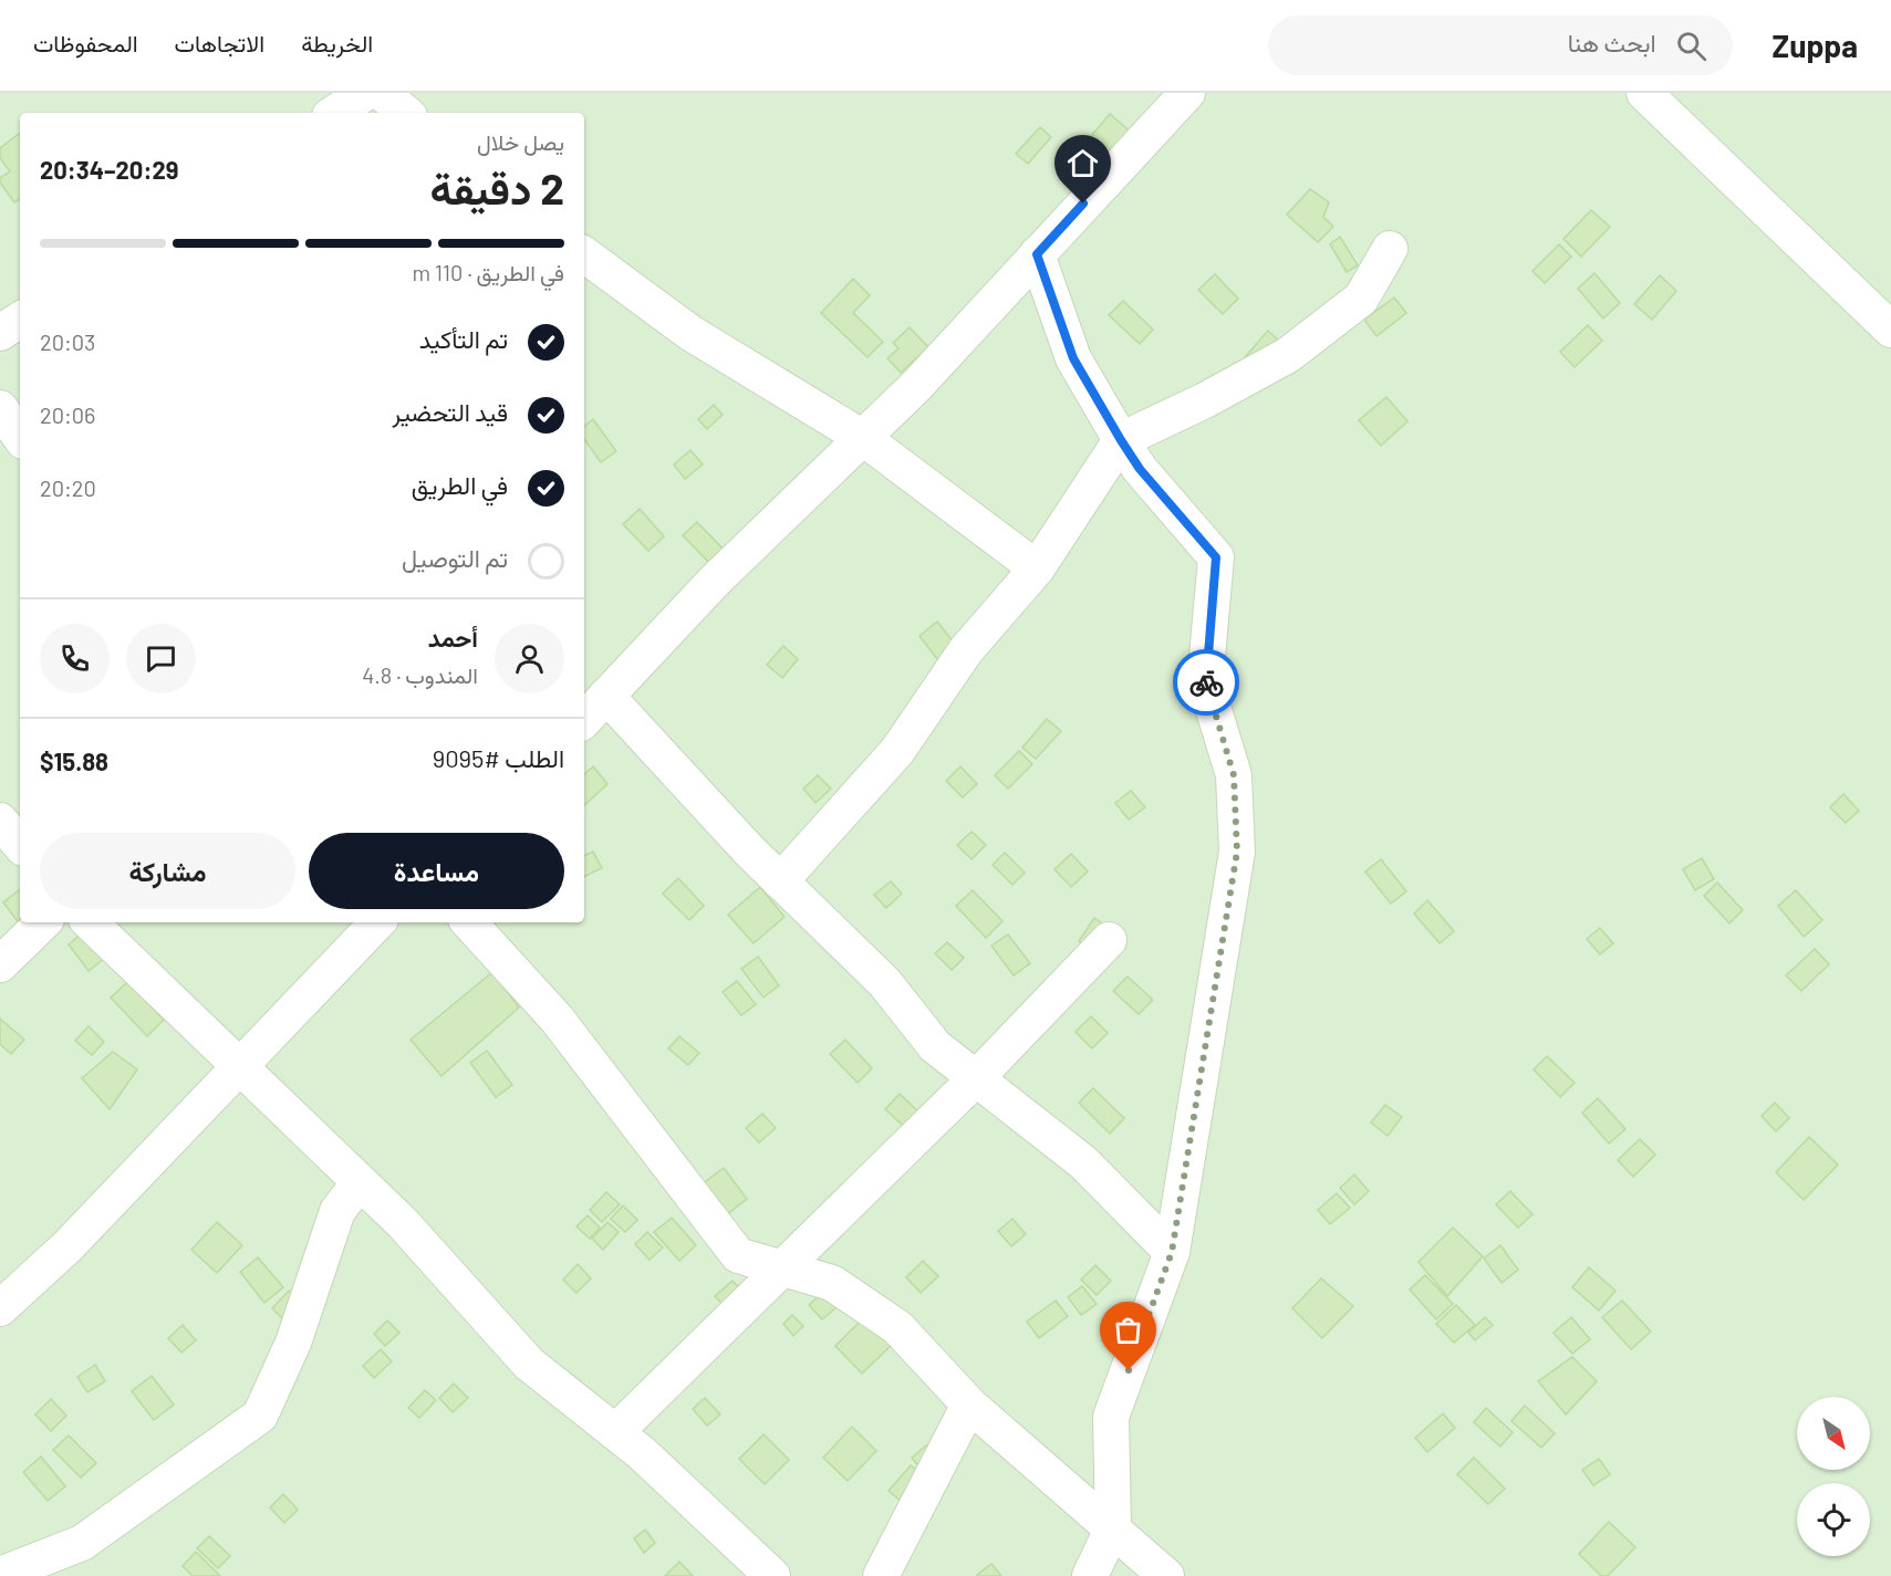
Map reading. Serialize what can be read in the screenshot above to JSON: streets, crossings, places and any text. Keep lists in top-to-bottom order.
{
  "north": "bottom right",
  "page": {
    "header": "Zuppa",
    "search": "ابحث هنا",
    "nav": ["الخريطة", "الاتجاهات", "المحفوظات"],
    "heading": ["2 دقيقة", "يصل خلال", "20:29–20:34"],
    "panel": [
      "أحمد",
      "المندوب · 4.8",
      "الطلب #9095",
      "$15.88"
    ],
    "bar": "في الطريق · 110 m",
    "list": [
      ["تم التأكيد", "20:03"],
      ["قيد التحضير", "20:06"],
      ["في الطريق", "20:20"],
      "تم التوصيل"
    ],
    "buttons": ["مساعدة", "مشاركة"]
  }
}
